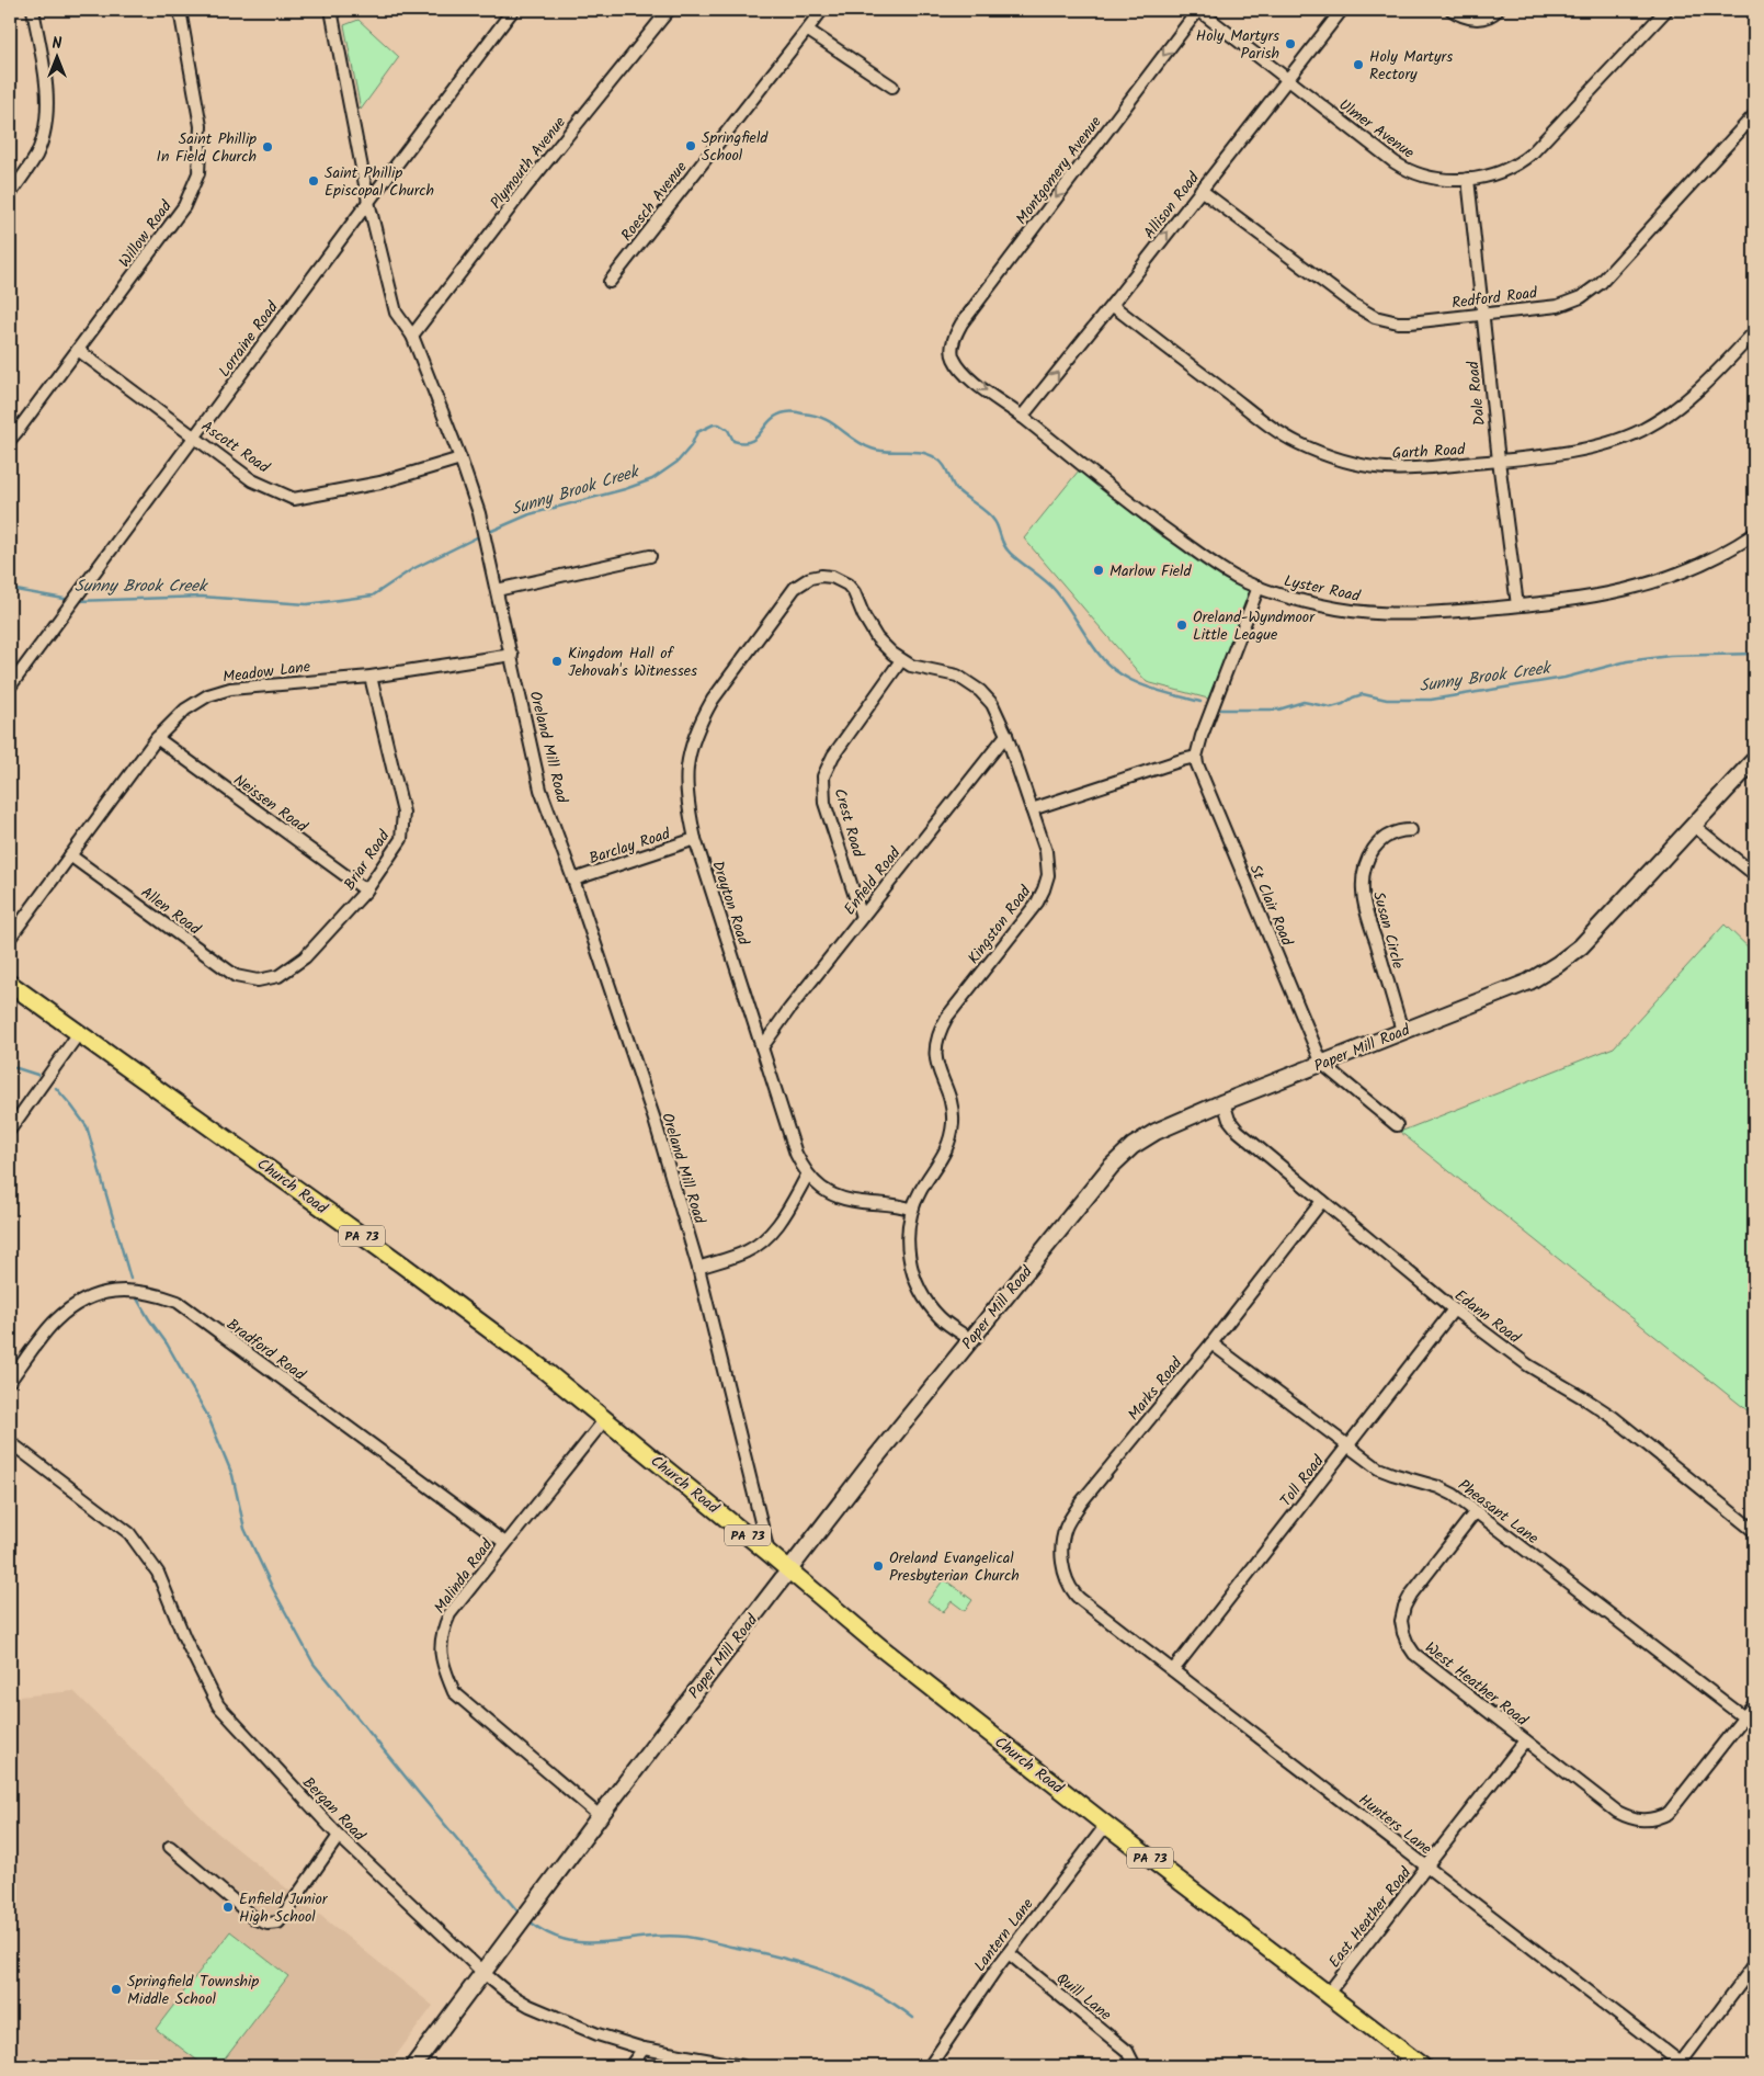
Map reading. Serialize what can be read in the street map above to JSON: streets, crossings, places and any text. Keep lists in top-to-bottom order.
{
  "streets": {
    "main road": ["Church Road", "PA 73"],
    "street": [
      "Ulmer Avenue",
      "Plymouth Avenue",
      "Montgomery Avenue",
      "Roesch Avenue",
      "Allison Road",
      "Willow Road",
      "Redford Road",
      "Lorraine Road",
      "Dale Road",
      "Ascott Road",
      "Garth Road",
      "Lyster Road",
      "Meadow Lane",
      "Oreland Mill Road",
      "Neissen Road",
      "Crest Road",
      "Barclay Road",
      "Briar Road",
      "Enfield Road",
      "Drayton Road",
      "St Clair Road",
      "Allen Road",
      "Kingston Road",
      "Susan Circle",
      "Paper Mill Road",
      "Edann Road",
      "Bradford Road",
      "Marks Road",
      "Toll Road",
      "Pheasant Lane",
      "Malinda Road",
      "West Heather Road",
      "Bergan Road",
      "Hunters Lane",
      "East Heather Road",
      "Lantern Lane",
      "Quill Lane"
    ]
  },
  "crossings": [
    ["Ulmer Avenue", "Montgomery Avenue"],
    ["Ulmer Avenue", "Allison Road"],
    ["Ulmer Avenue", "Dale Road"],
    ["Plymouth Avenue", "Oreland Mill Road"],
    ["Montgomery Avenue", "Lyster Road"],
    ["Allison Road", "Redford Road"],
    ["Allison Road", "Garth Road"],
    ["Allison Road", "Lyster Road"],
    ["Willow Road", "Ascott Road"],
    ["Redford Road", "Dale Road"],
    ["Lorraine Road", "Ascott Road"],
    ["Lorraine Road", "Oreland Mill Road"],
    ["Dale Road", "Garth Road"],
    ["Dale Road", "Lyster Road"],
    ["Ascott Road", "Oreland Mill Road"],
    ["Meadow Lane", "Oreland Mill Road"],
    ["Meadow Lane", "Neissen Road"],
    ["Meadow Lane", "Briar Road"],
    ["Meadow Lane", "Allen Road"],
    ["Oreland Mill Road", "Barclay Road"],
    ["Oreland Mill Road", "Church Road"],
    ["Neissen Road", "Briar Road"],
    ["Crest Road", "Enfield Road"],
    ["Crest Road", "Kingston Road"],
    ["Barclay Road", "Drayton Road"],
    ["Briar Road", "Allen Road"],
    ["Enfield Road", "Drayton Road"],
    ["Enfield Road", "Kingston Road"],
    ["Drayton Road", "Kingston Road"],
    ["St Clair Road", "Paper Mill Road"],
    ["Kingston Road", "Paper Mill Road"],
    ["Susan Circle", "Paper Mill Road"],
    ["Paper Mill Road", "Church Road"],
    ["Paper Mill Road", "Edann Road"],
    ["Paper Mill Road", "Malinda Road"],
    ["Paper Mill Road", "Bergan Road"],
    ["Church Road", "Malinda Road"],
    ["Church Road", "East Heather Road"],
    ["Church Road", "Lantern Lane"],
    ["Edann Road", "Marks Road"],
    ["Edann Road", "Toll Road"],
    ["Bradford Road", "Malinda Road"],
    ["Marks Road", "Pheasant Lane"],
    ["Marks Road", "Hunters Lane"],
    ["Toll Road", "Pheasant Lane"],
    ["Toll Road", "Hunters Lane"],
    ["Pheasant Lane", "West Heather Road"],
    ["West Heather Road", "East Heather Road"],
    ["Hunters Lane", "East Heather Road"],
    ["Lantern Lane", "Quill Lane"]
  ],
  "one_way": ["Montgomery Avenue", "Allison Road"],
  "water": ["Sunny Brook Creek"],
  "places": [
    "Holy Martyrs Parish",
    "Holy Martyrs Rectory",
    "Springfield School",
    "Saint Phillip In Field Church",
    "Saint Phillip Episcopal Church",
    "Marlow Field",
    "Oreland-Wyndmoor Little League",
    "Kingdom Hall of Jehovah's Witnesses",
    "Oreland Evangelical Presbyterian Church",
    "Enfield Junior High School",
    "Springfield Township Middle School"
  ],
  "north": "top"
}
